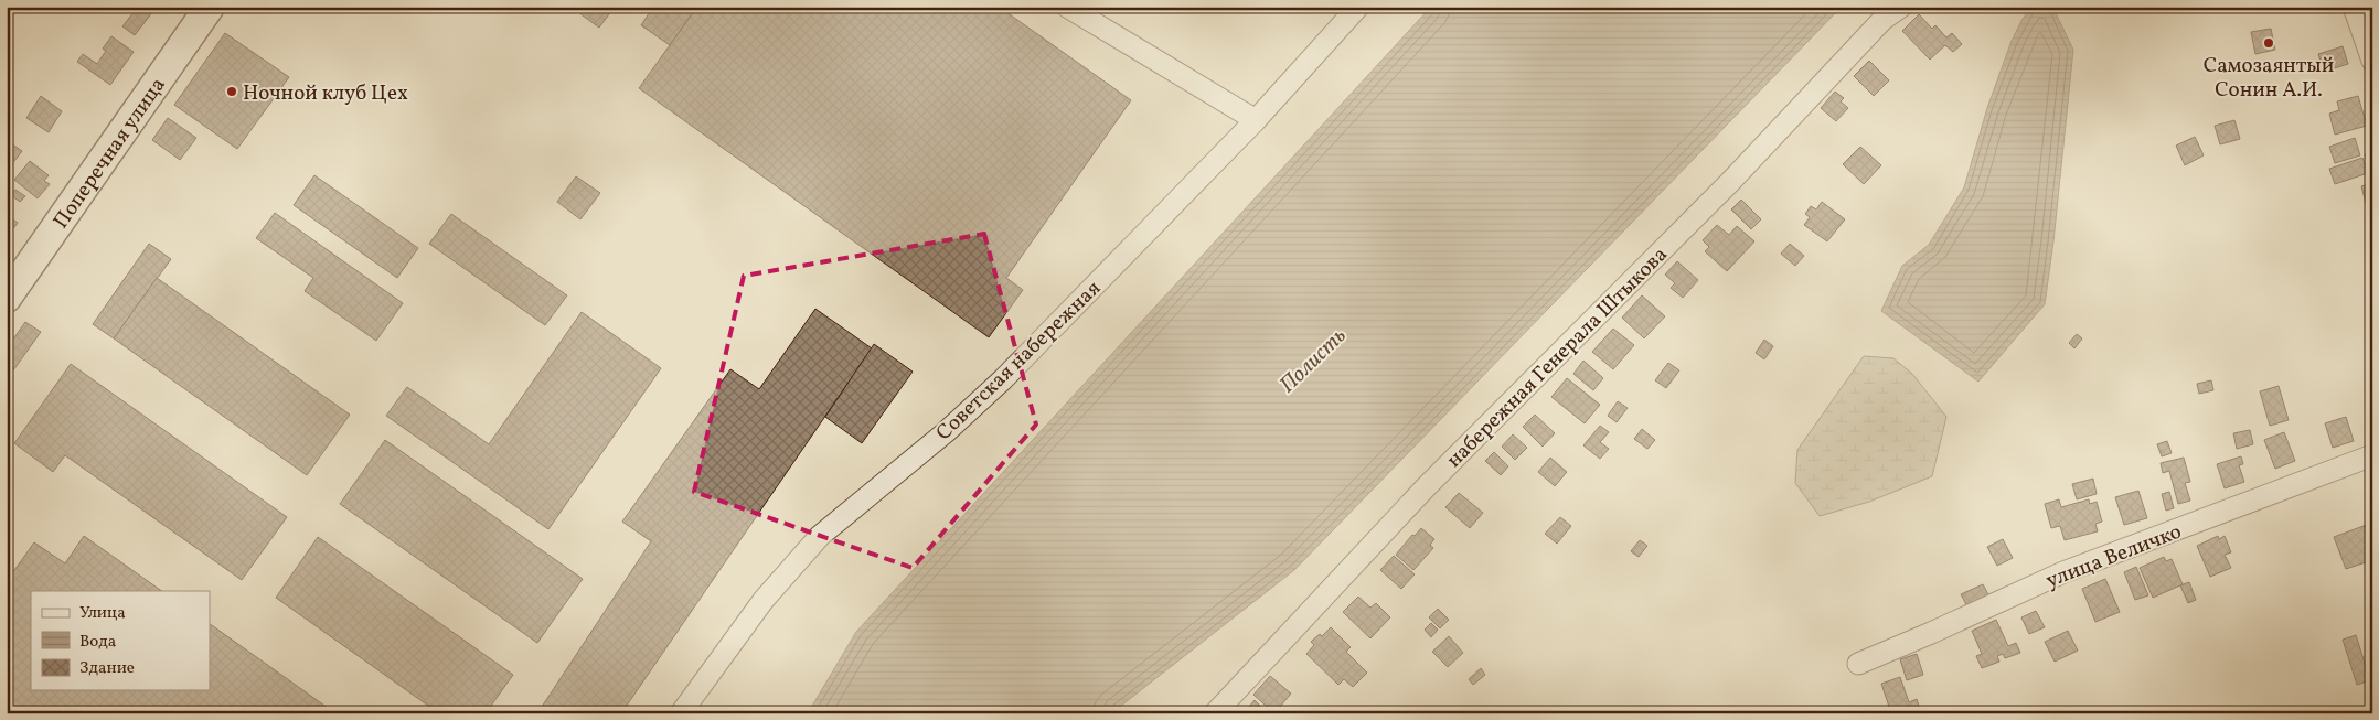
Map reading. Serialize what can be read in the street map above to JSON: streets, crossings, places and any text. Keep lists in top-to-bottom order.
{
  "streets": {
    "street": [
      "Поперечная улица",
      "набережная Генерала Штыкова",
      "Советская набережная",
      "улица Величко"
    ]
  },
  "water": ["Полисть"],
  "places": ["Самозаянтый Сонин А.И.", "Ночной клуб Цех"],
  "legend": ["Улица", "Вода", "Здание"]
}
